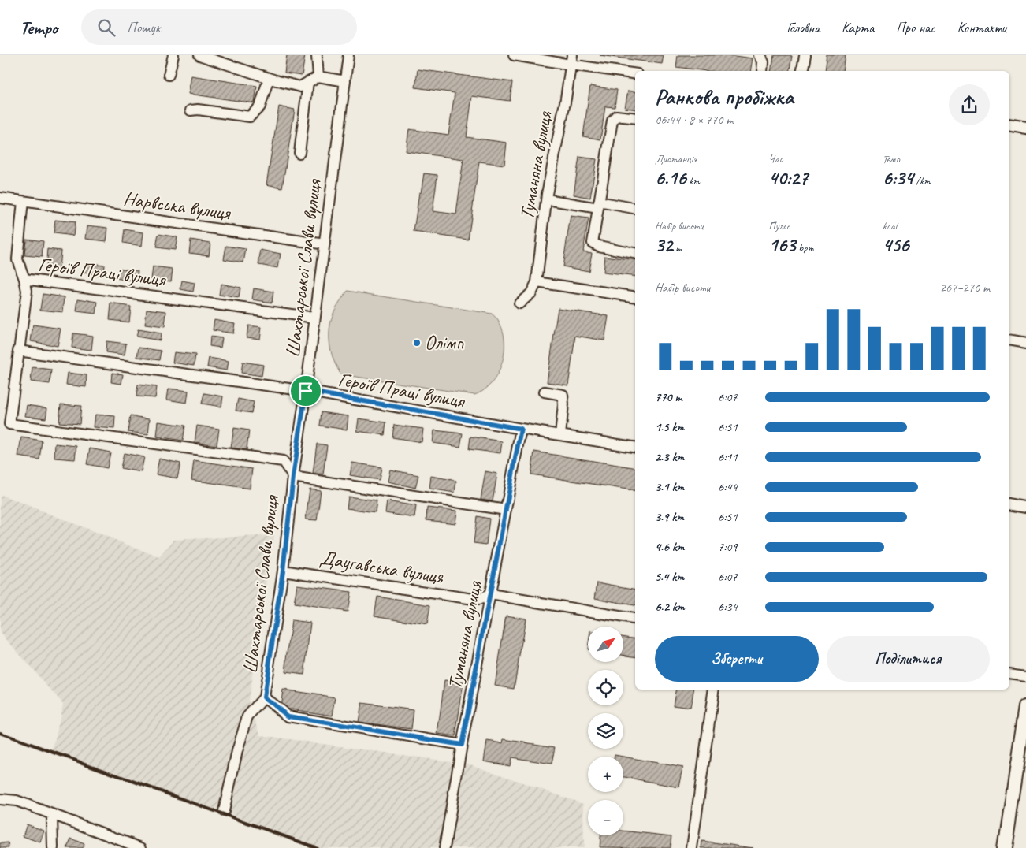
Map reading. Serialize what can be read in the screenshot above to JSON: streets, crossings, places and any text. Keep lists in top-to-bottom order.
{
  "streets": {
    "street": [
      "Туманяна вулиця",
      "Нарвська вулиця",
      "Шахтарської Слави вулиця",
      "Героїв Праці вулиця",
      "Даугавська вулиця"
    ]
  },
  "crossings": [
    ["Туманяна вулиця", "Героїв Праці вулиця"],
    ["Туманяна вулиця", "Даугавська вулиця"],
    ["Нарвська вулиця", "Шахтарської Слави вулиця"],
    ["Шахтарської Слави вулиця", "Героїв Праці вулиця"],
    ["Шахтарської Слави вулиця", "Даугавська вулиця"]
  ],
  "places": ["Олімп"],
  "north": "top right",
  "page": {
    "header": "Tempo",
    "search": "Пошук",
    "nav": [
      "Головна",
      "Карта",
      "Про нас",
      "Контакти"
    ],
    "heading": ["Ранкова пробіжка", "06:44 · 8 × 770 m"],
    "stats": [
      ["Дистанція", "6.16 km"],
      ["Час", "40:27"],
      ["Темп", "6:34 /km"],
      ["Набір висоти", "32 m"],
      ["Пульс", "163 bpm"],
      ["kcal", "456"]
    ],
    "chart": ["Набір висоти", "267–270 m"],
    "list": [
      {
        "name": "770 m",
        "note": "6:07"
      },
      {
        "name": "1.5 km",
        "note": "6:51"
      },
      {
        "name": "2.3 km",
        "note": "6:11"
      },
      {
        "name": "3.1 km",
        "note": "6:44"
      },
      {
        "name": "3.9 km",
        "note": "6:51"
      },
      {
        "name": "4.6 km",
        "note": "7:09"
      },
      {
        "name": "5.4 km",
        "note": "6:07"
      },
      {
        "name": "6.2 km",
        "note": "6:34"
      }
    ],
    "map_buttons": ["+", "−"],
    "buttons": ["Зберегти", "Поділитися"]
  }
}
